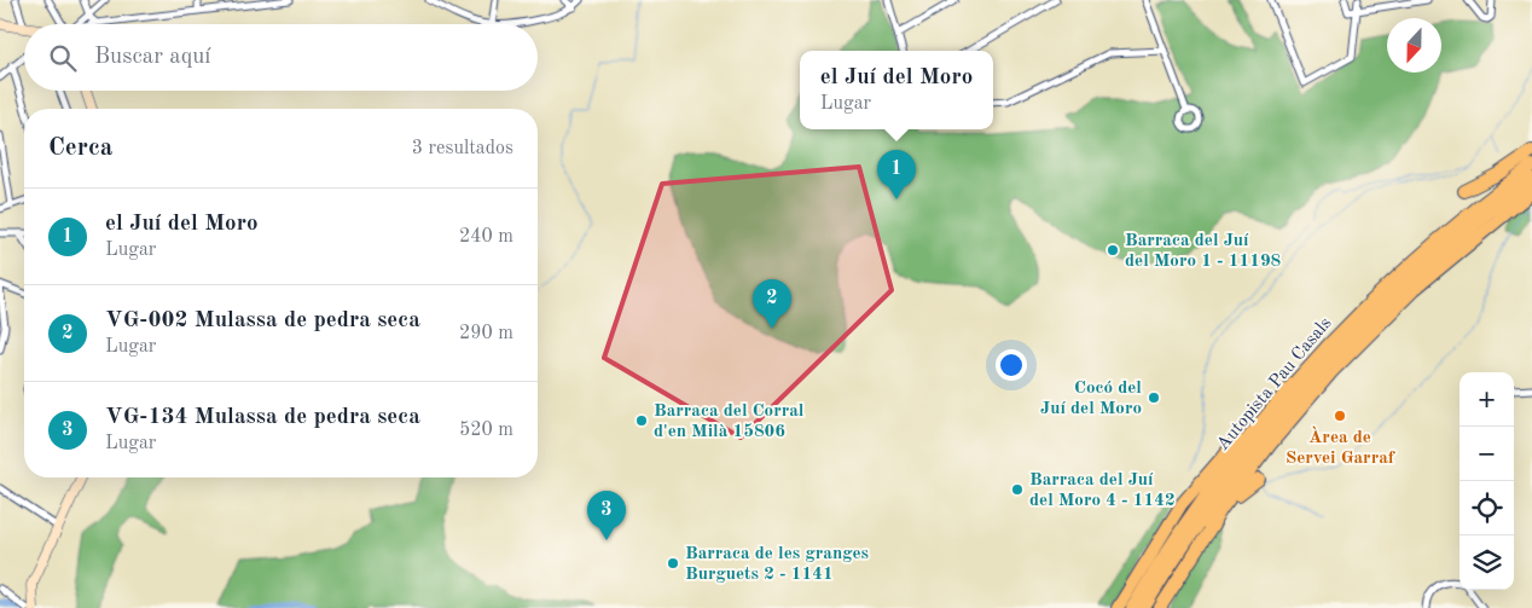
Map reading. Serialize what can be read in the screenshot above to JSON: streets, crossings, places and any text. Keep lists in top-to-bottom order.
{
  "streets": {
    "highway": ["Autopista Pau Casals"]
  },
  "places": [
    "Barraca del Juí del Moro 1 - 11198",
    "Cocó del Juí del Moro",
    "Àrea de Servei Garraf",
    "Barraca del Corral d'en Milà 15806",
    "Barraca del Juí del Moro 4 - 1142",
    "Barraca de les granges Burguets 2 - 1141"
  ],
  "north": "bottom",
  "page": {
    "search": "Buscar aquí",
    "popup": ["el Juí del Moro", "Lugar"],
    "heading": ["Cerca", "3 resultados"],
    "pins": ["1", "2", "3"],
    "list": [
      {
        "mark": "1",
        "name": "el Juí del Moro",
        "note": "Lugar",
        "value": "240 m"
      },
      {
        "mark": "2",
        "name": "VG-002 Mulassa de pedra seca",
        "note": "Lugar",
        "value": "290 m"
      },
      {
        "mark": "3",
        "name": "VG-134 Mulassa de pedra seca",
        "note": "Lugar",
        "value": "520 m"
      }
    ],
    "map_buttons": ["+", "−"]
  }
}
